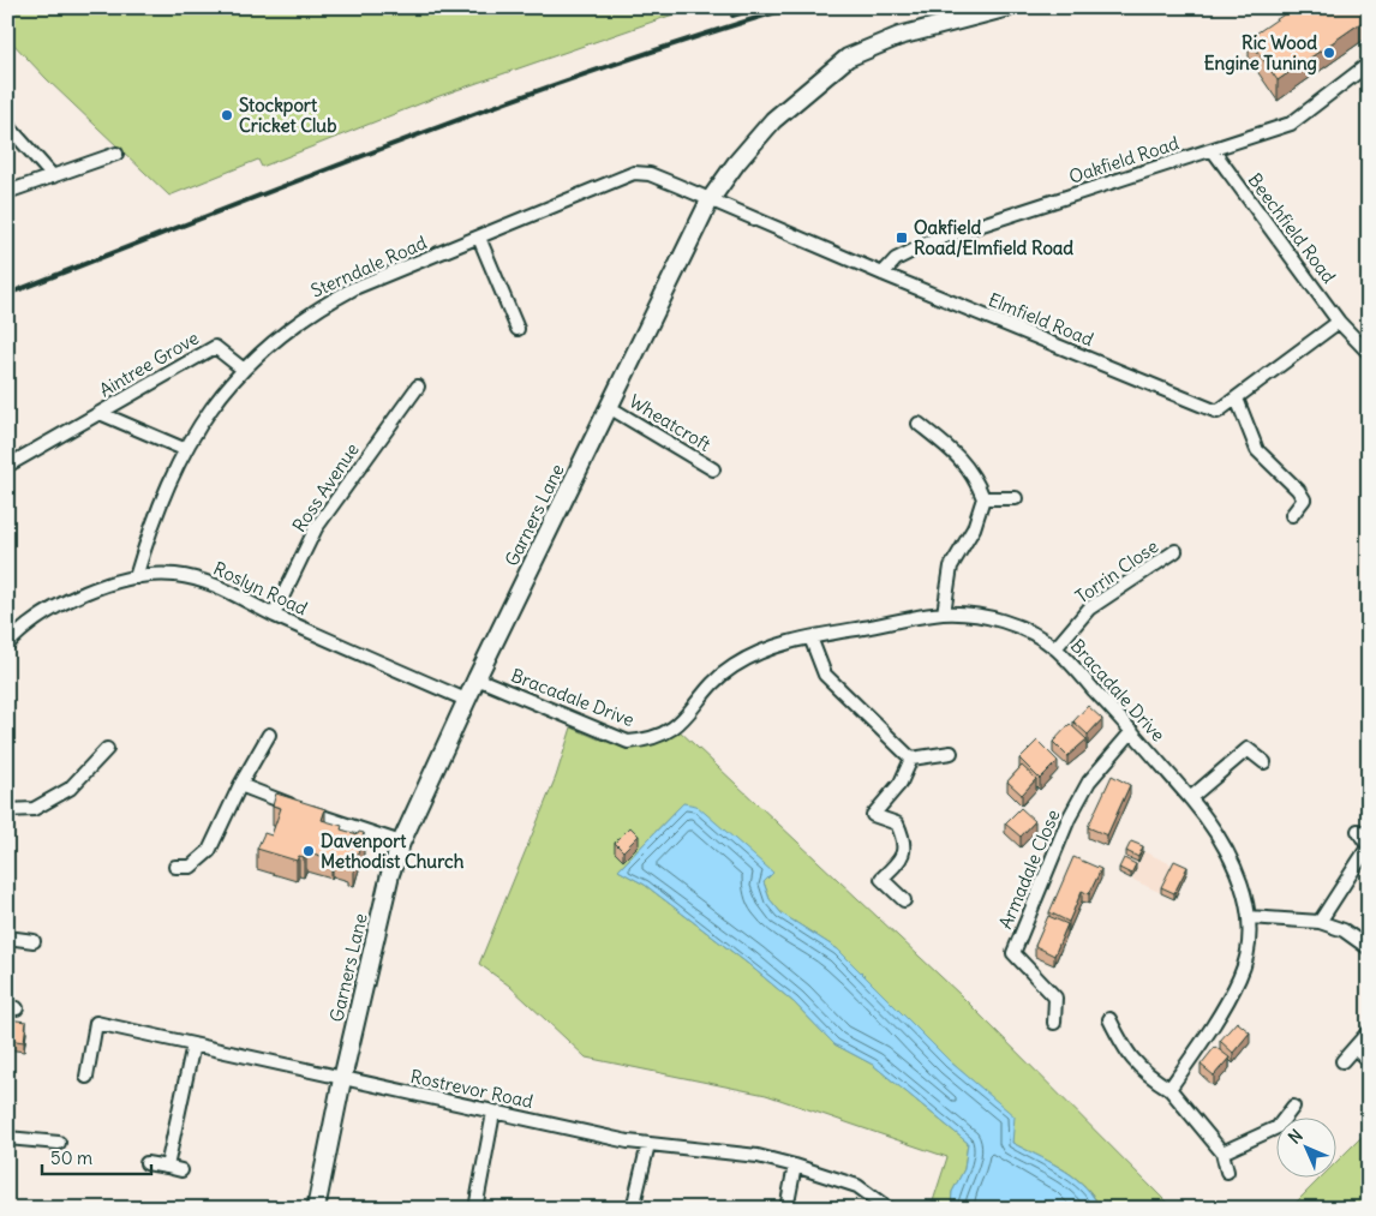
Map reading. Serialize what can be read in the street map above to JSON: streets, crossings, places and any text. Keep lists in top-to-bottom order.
{
  "streets": {
    "street": [
      "Oakfield Road",
      "Beechfield Road",
      "Sterndale Road",
      "Elmfield Road",
      "Aintree Grove",
      "Wheatcroft",
      "Ross Avenue",
      "Garners Lane",
      "Torrin Close",
      "Roslyn Road",
      "Bracadale Drive",
      "Armadale Close",
      "Rostrevor Road"
    ]
  },
  "crossings": [
    ["Oakfield Road", "Beechfield Road"],
    ["Oakfield Road", "Elmfield Road"],
    ["Beechfield Road", "Elmfield Road"],
    ["Sterndale Road", "Elmfield Road"],
    ["Sterndale Road", "Aintree Grove"],
    ["Sterndale Road", "Garners Lane"],
    ["Sterndale Road", "Roslyn Road"],
    ["Elmfield Road", "Garners Lane"],
    ["Wheatcroft", "Garners Lane"],
    ["Ross Avenue", "Roslyn Road"],
    ["Garners Lane", "Roslyn Road"],
    ["Garners Lane", "Bracadale Drive"],
    ["Garners Lane", "Rostrevor Road"],
    ["Torrin Close", "Bracadale Drive"],
    ["Bracadale Drive", "Armadale Close"]
  ],
  "places": {
    "other": ["Ric Wood Engine Tuning", "Stockport Cricket Club", "Davenport Methodist Church"],
    "transit": ["Oakfield Road/Elmfield Road"]
  },
  "scale_bar": "50 m",
  "north": "top left"
}
